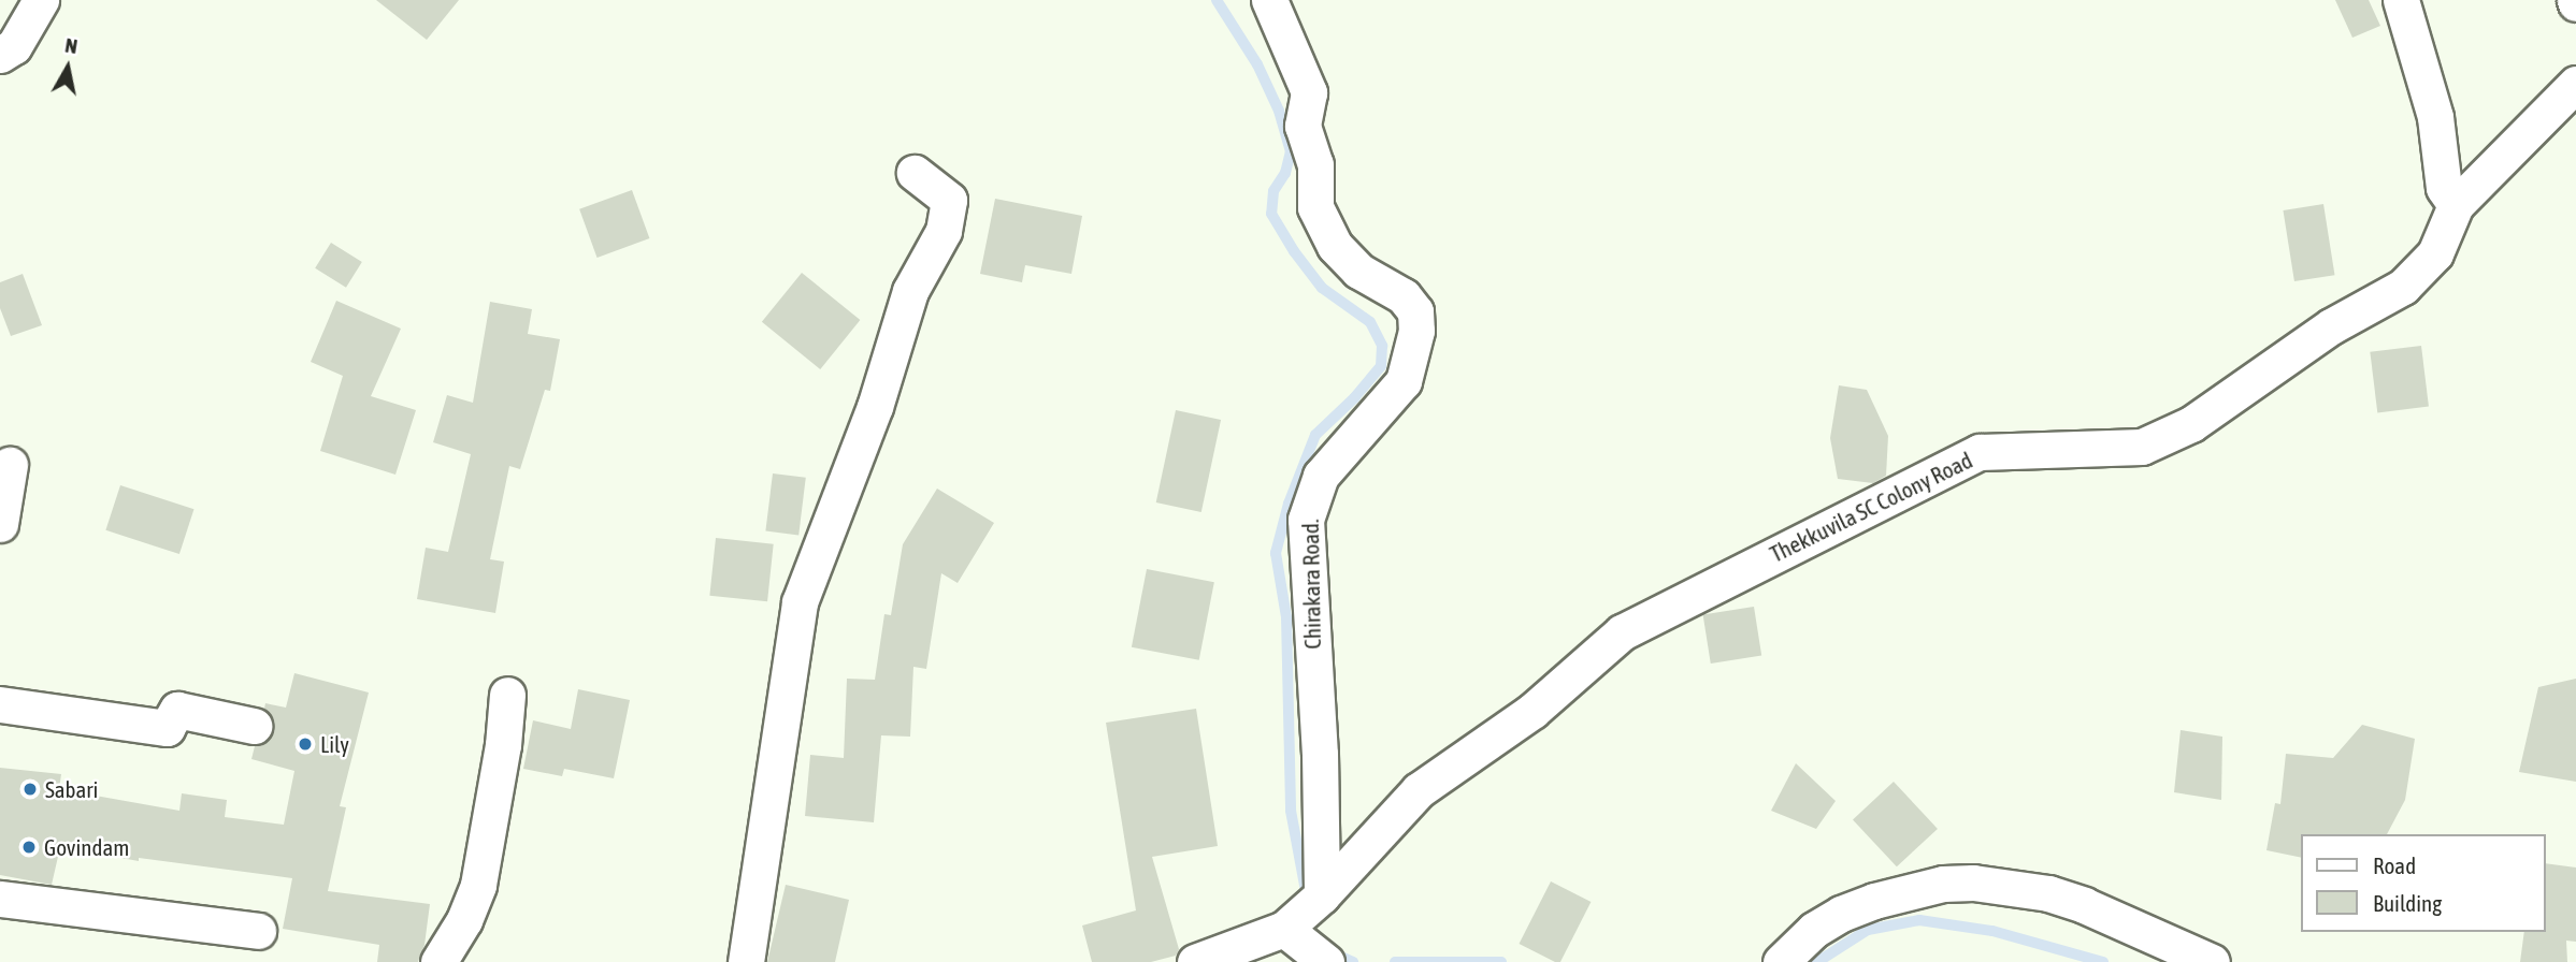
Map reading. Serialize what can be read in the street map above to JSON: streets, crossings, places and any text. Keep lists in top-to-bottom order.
{
  "streets": {
    "street": ["Thekkuvila SC Colony Road", "Chirakara Road."]
  },
  "crossings": [
    ["Thekkuvila SC Colony Road", "Chirakara Road."]
  ],
  "places": ["Lily", "Sabari", "Govindam"],
  "legend": ["Road", "Building"],
  "north": "top"
}
